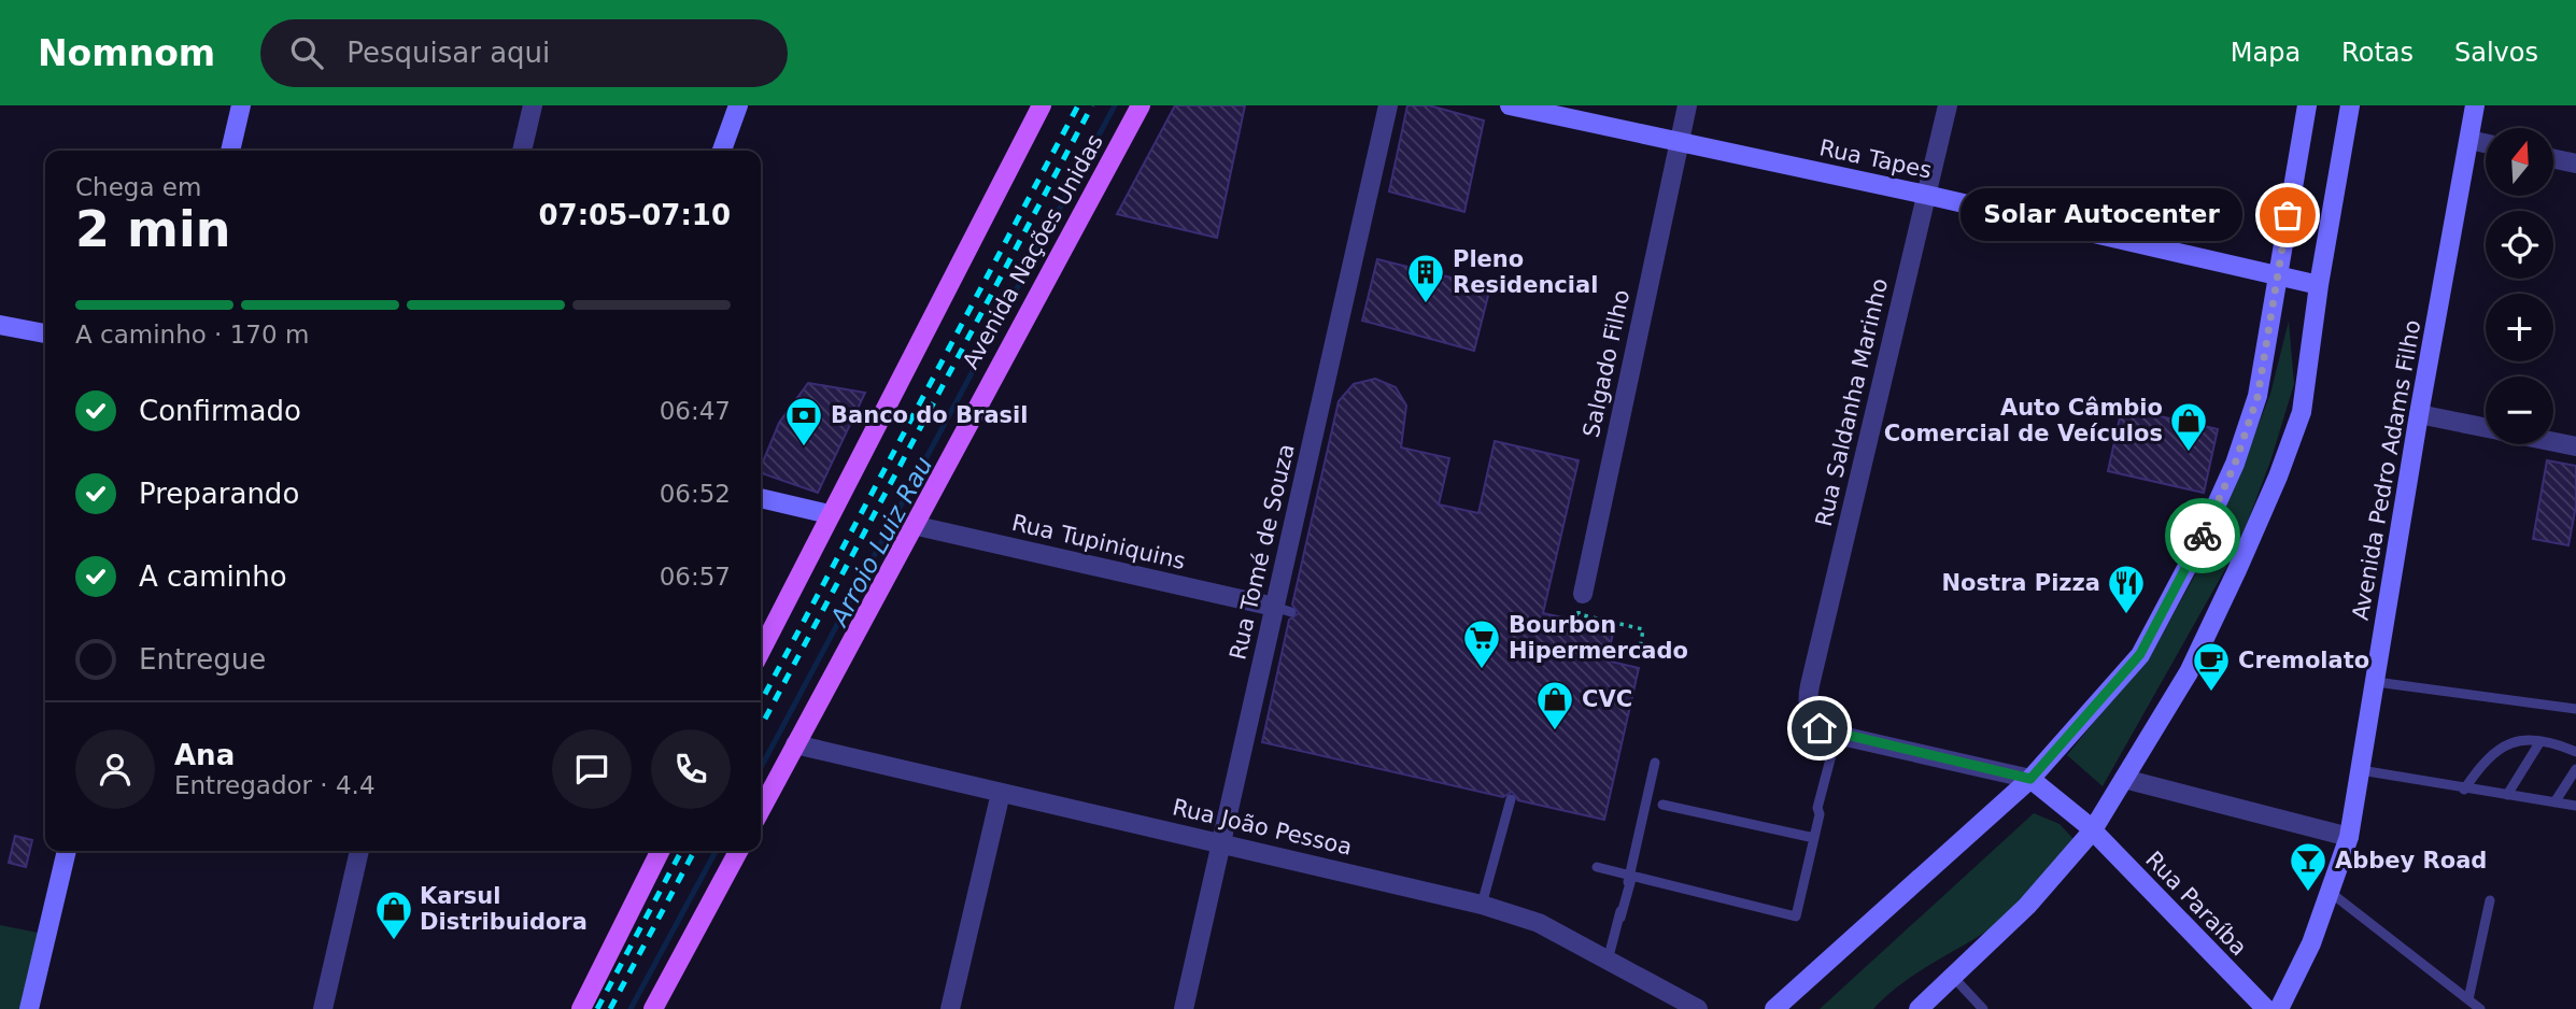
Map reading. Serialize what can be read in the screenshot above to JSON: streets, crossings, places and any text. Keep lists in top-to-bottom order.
{
  "streets": {
    "main road": [
      "Rua Tapes",
      "Avenida Nações Unidas",
      "Avenida Pedro Adams Filho",
      "Rua Paraíba"
    ],
    "street": [
      "Salgado Filho",
      "Rua Saldanha Marinho",
      "Rua Tupiniquins",
      "Rua Tomé de Souza",
      "Rua João Pessoa"
    ]
  },
  "crossings": [
    ["Rua Tapes", "Salgado Filho"],
    ["Rua Tapes", "Rua Saldanha Marinho"],
    ["Avenida Nações Unidas", "Rua Tupiniquins"],
    ["Avenida Nações Unidas", "Rua João Pessoa"],
    ["Rua Tupiniquins", "Rua Tomé de Souza"],
    ["Rua Tomé de Souza", "Rua João Pessoa"]
  ],
  "water": ["Arroio Luiz Rau"],
  "places": {
    "other": ["Solar Autocenter"],
    "building": ["Pleno Residencial"],
    "bank": ["Banco do Brasil"],
    "shop": ["Auto Câmbio Comercial de Veículos", "CVC", "Karsul Distribuidora"],
    "restaurant": ["Nostra Pizza"],
    "supermarket": ["Bourbon Hipermercado"],
    "cafe": ["Cremolato"],
    "bar": ["Abbey Road"]
  },
  "north": "top",
  "page": {
    "header": "Nomnom",
    "search": "Pesquisar aqui",
    "nav": ["Mapa", "Rotas", "Salvos"],
    "map_buttons": ["+", "−"],
    "heading": ["2 min", "Chega em", "07:05–07:10"],
    "panel": ["Ana", "Entregador · 4.4"],
    "bubble": "Solar Autocenter",
    "bar": "A caminho · 170 m",
    "list": [
      ["Confirmado", "06:47"],
      ["Preparando", "06:52"],
      ["A caminho", "06:57"],
      "Entregue"
    ]
  }
}
